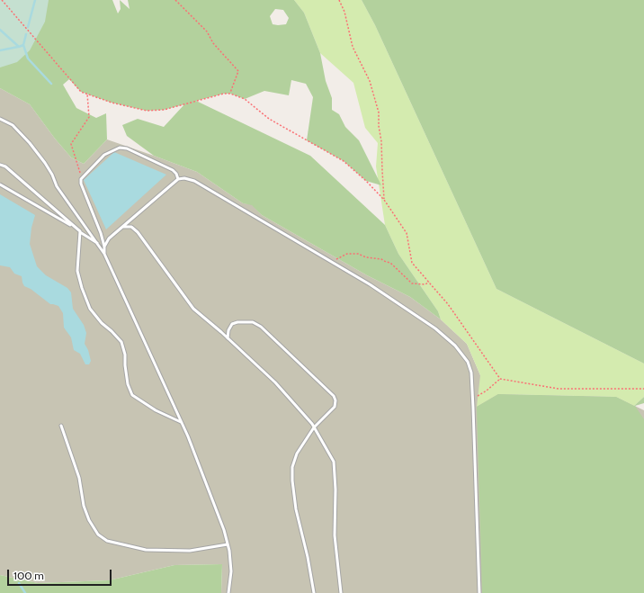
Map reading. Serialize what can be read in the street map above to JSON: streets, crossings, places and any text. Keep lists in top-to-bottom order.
{
  "scale_bar": "100 m"
}
